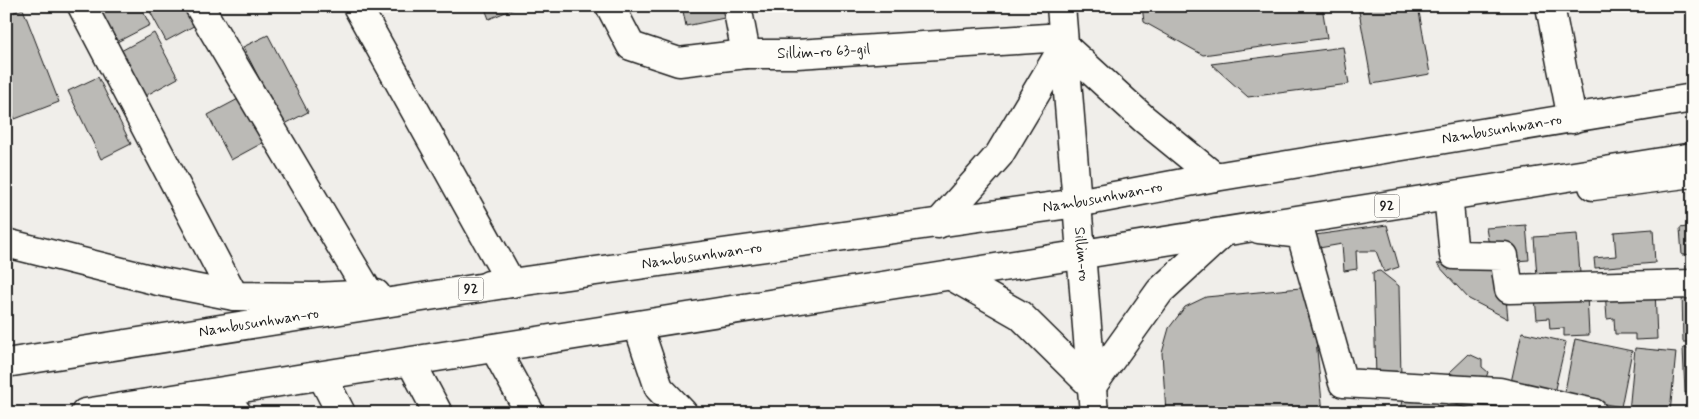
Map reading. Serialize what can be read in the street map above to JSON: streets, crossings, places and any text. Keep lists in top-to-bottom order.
{
  "streets": {
    "main road": [
      "Sillim-ro 63-gil",
      "Nambusunhwan-ro",
      "92",
      "Sillim-ro"
    ]
  },
  "crossings": [
    ["Sillim-ro 63-gil", "Sillim-ro"],
    ["Nambusunhwan-ro", "Sillim-ro"],
    ["92", "Sillim-ro"]
  ]
}
